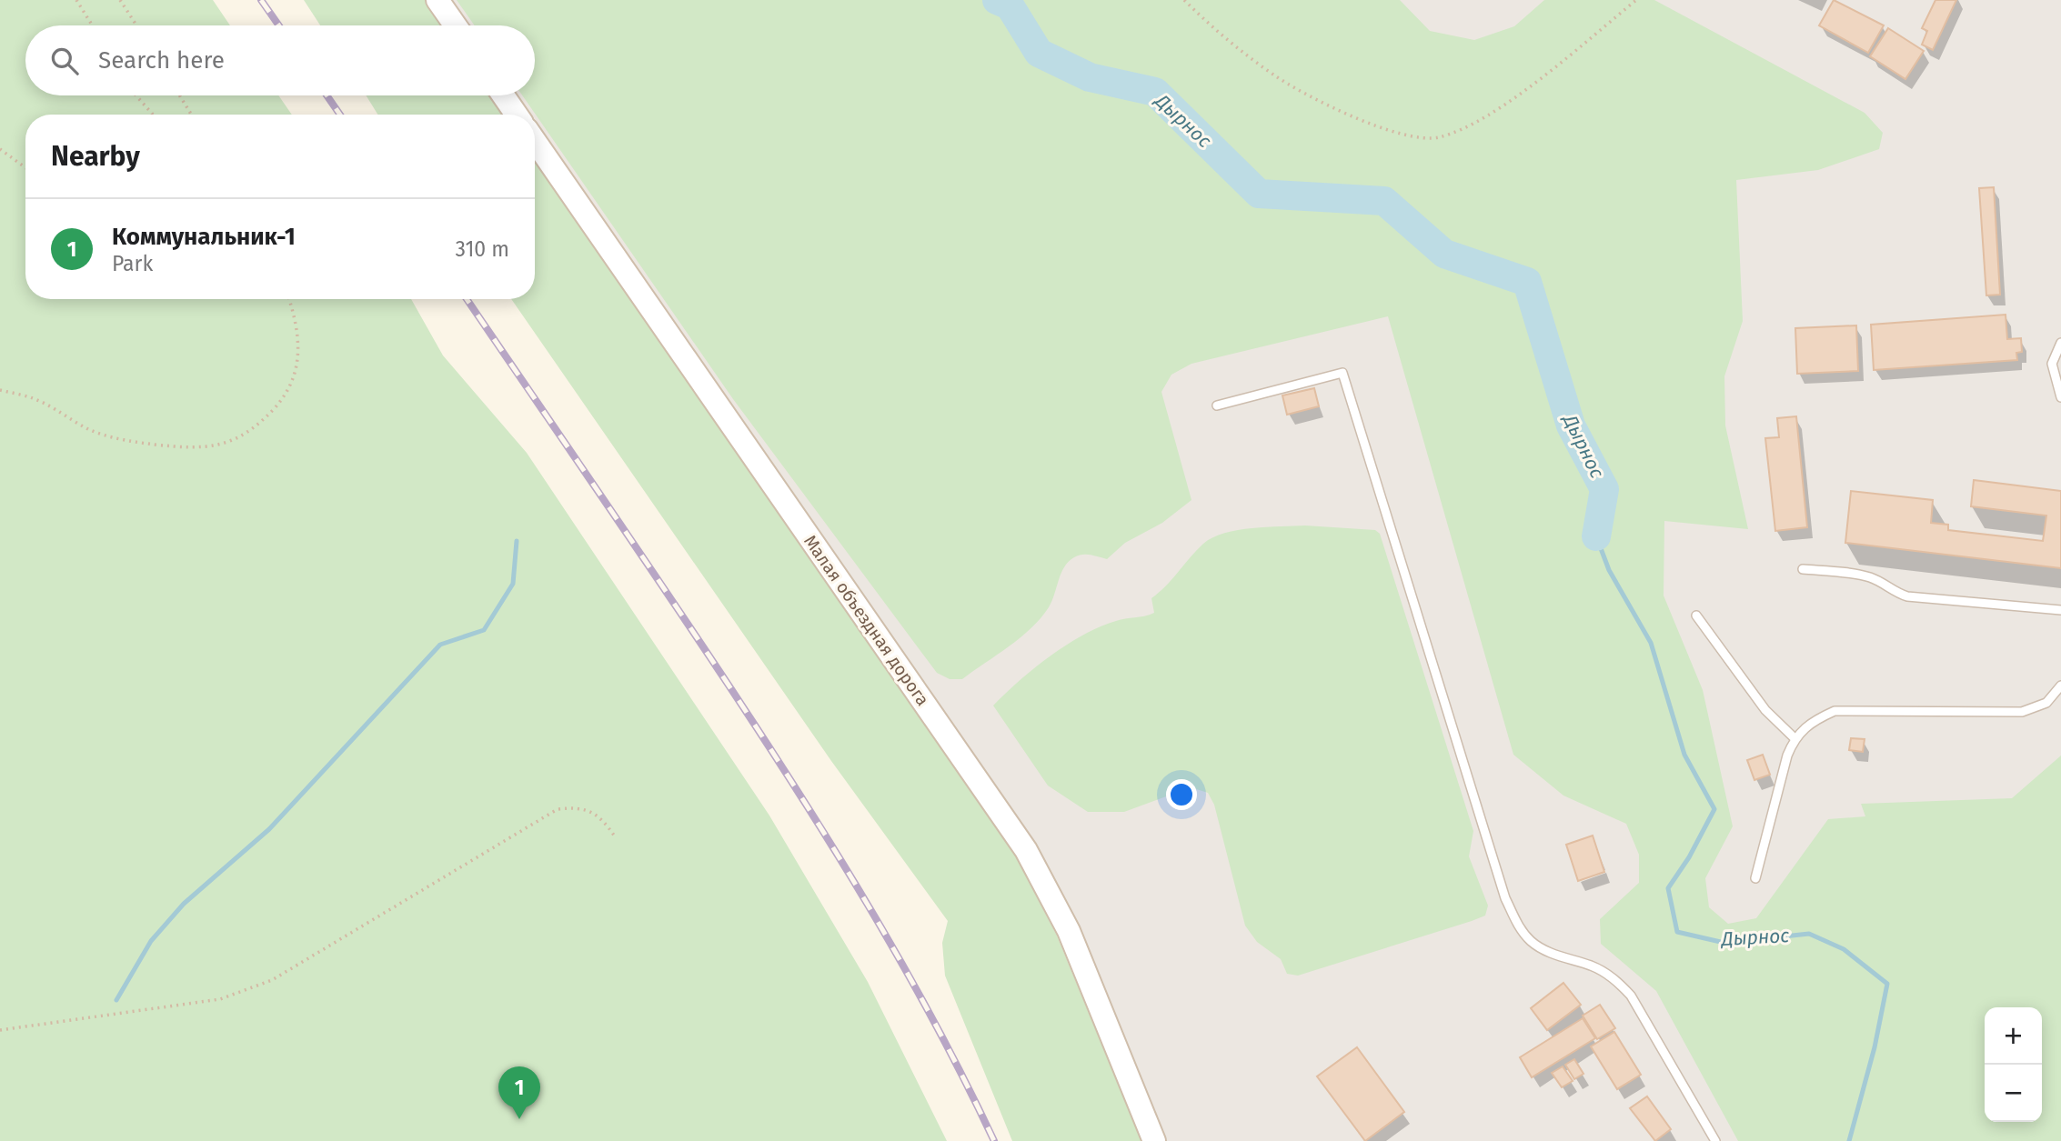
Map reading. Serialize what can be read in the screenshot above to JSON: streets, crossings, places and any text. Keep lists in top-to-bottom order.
{
  "streets": {
    "street": ["Малая объездная дорога"]
  },
  "water": ["Дырнос"],
  "page": {
    "search": "Search here",
    "heading": "Nearby",
    "list": [
      {
        "mark": "1",
        "name": "Коммунальник-1",
        "note": "Park",
        "value": "310 m"
      }
    ],
    "map_buttons": ["+", "−"],
    "pins": "1"
  }
}
